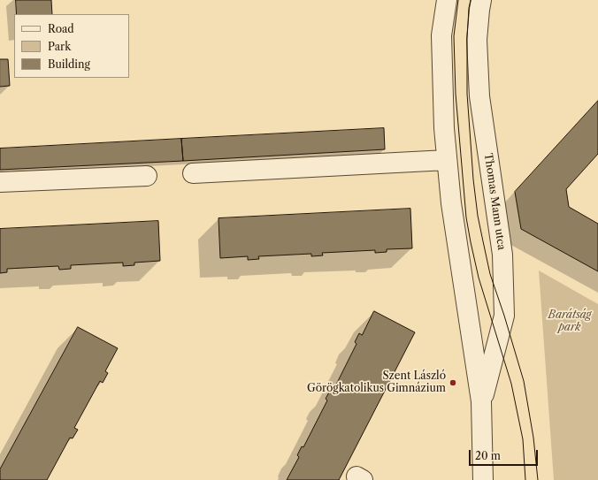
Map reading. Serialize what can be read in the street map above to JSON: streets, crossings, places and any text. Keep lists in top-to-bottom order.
{
  "streets": {
    "street": ["Thomas Mann utca"]
  },
  "parks": ["Barátság park"],
  "places": ["Szent László Görögkatolikus Gimnázium"],
  "legend": ["Road", "Park", "Building"],
  "scale_bar": "20 m"
}
